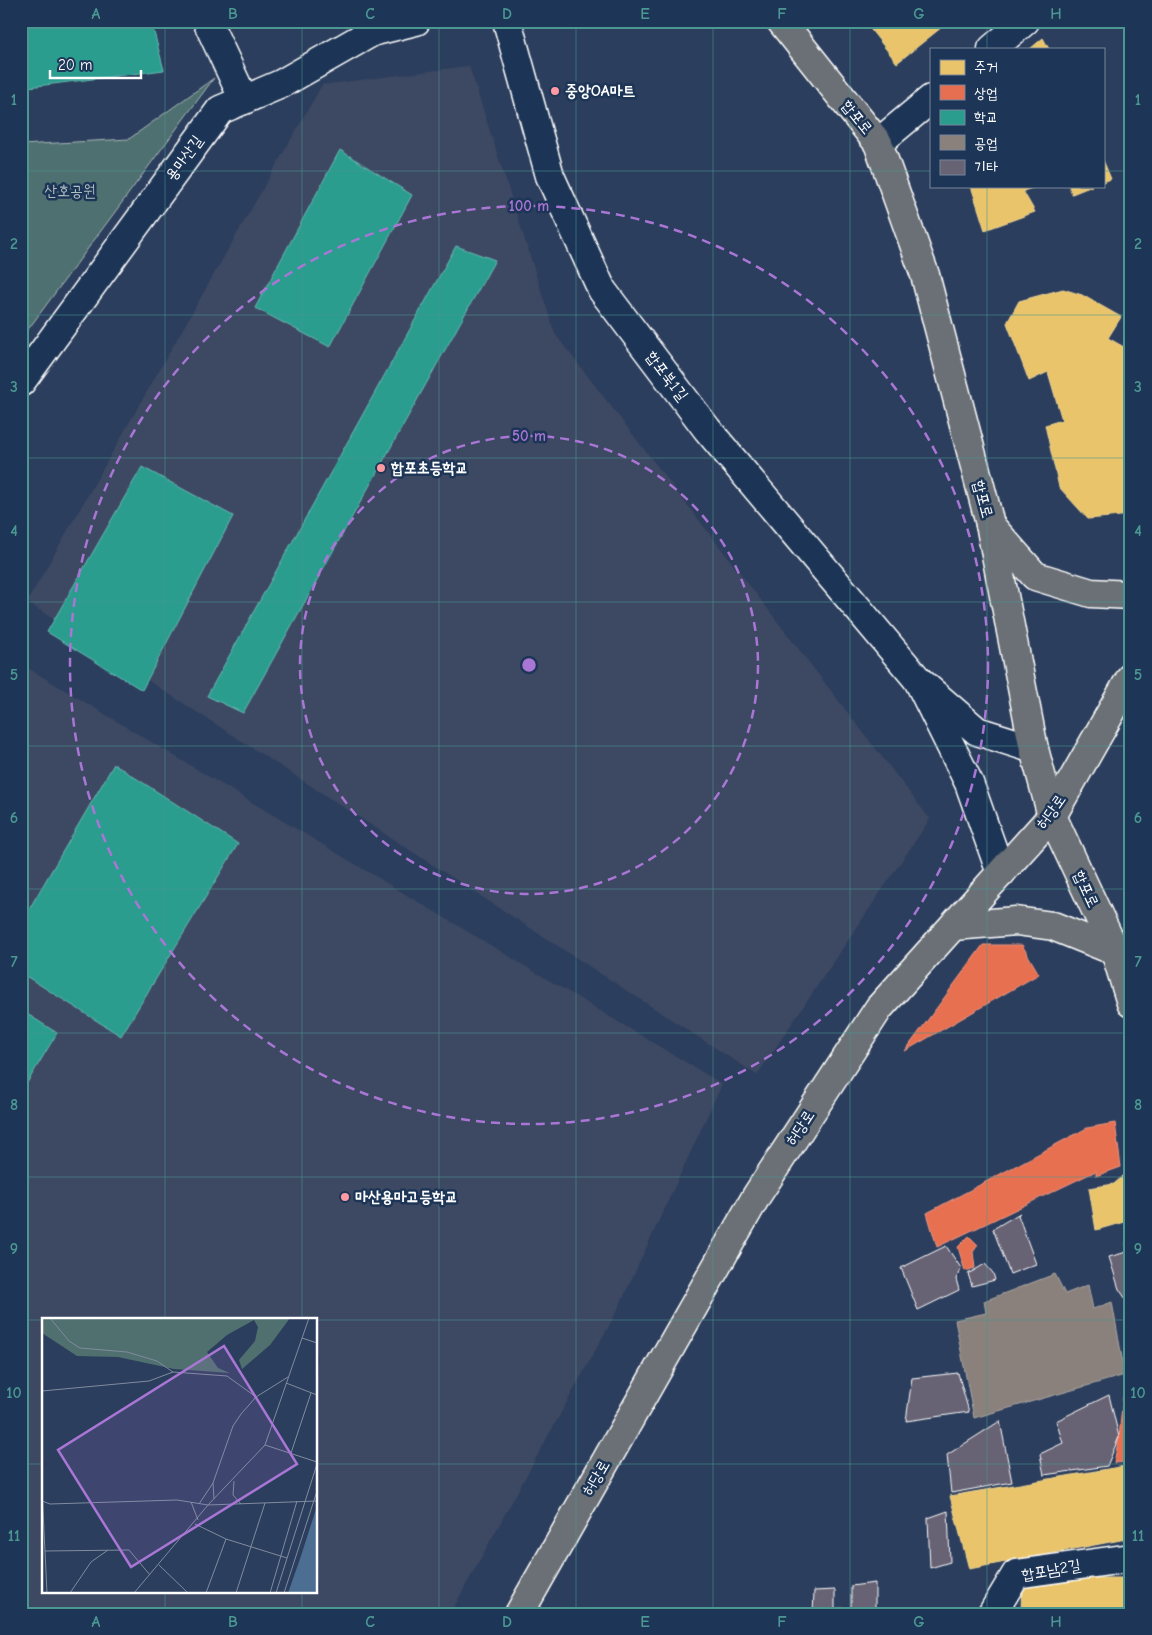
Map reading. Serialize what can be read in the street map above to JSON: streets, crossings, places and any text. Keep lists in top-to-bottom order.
{
  "streets": {
    "main road": ["합포로", "허당로"],
    "street": ["용마산길", "합포북1길", "합포남2길"]
  },
  "crossings": [
    ["합포로", "허당로"]
  ],
  "parks": ["산호공원"],
  "places": ["중앙OA마트", "합포초등학교", "마산용마고등학교"],
  "legend": [
    "주거",
    "상업",
    "학교",
    "공업",
    "기타"
  ],
  "scale_bar": "20 m",
  "grid": {
    "columns": [
      "A",
      "B",
      "C",
      "D",
      "E",
      "F",
      "G",
      "H"
    ],
    "rows": [
      "1",
      "2",
      "3",
      "4",
      "5",
      "6",
      "7",
      "8",
      "9",
      "10",
      "11"
    ]
  },
  "rings": ["100 m", "50 m"]
}
